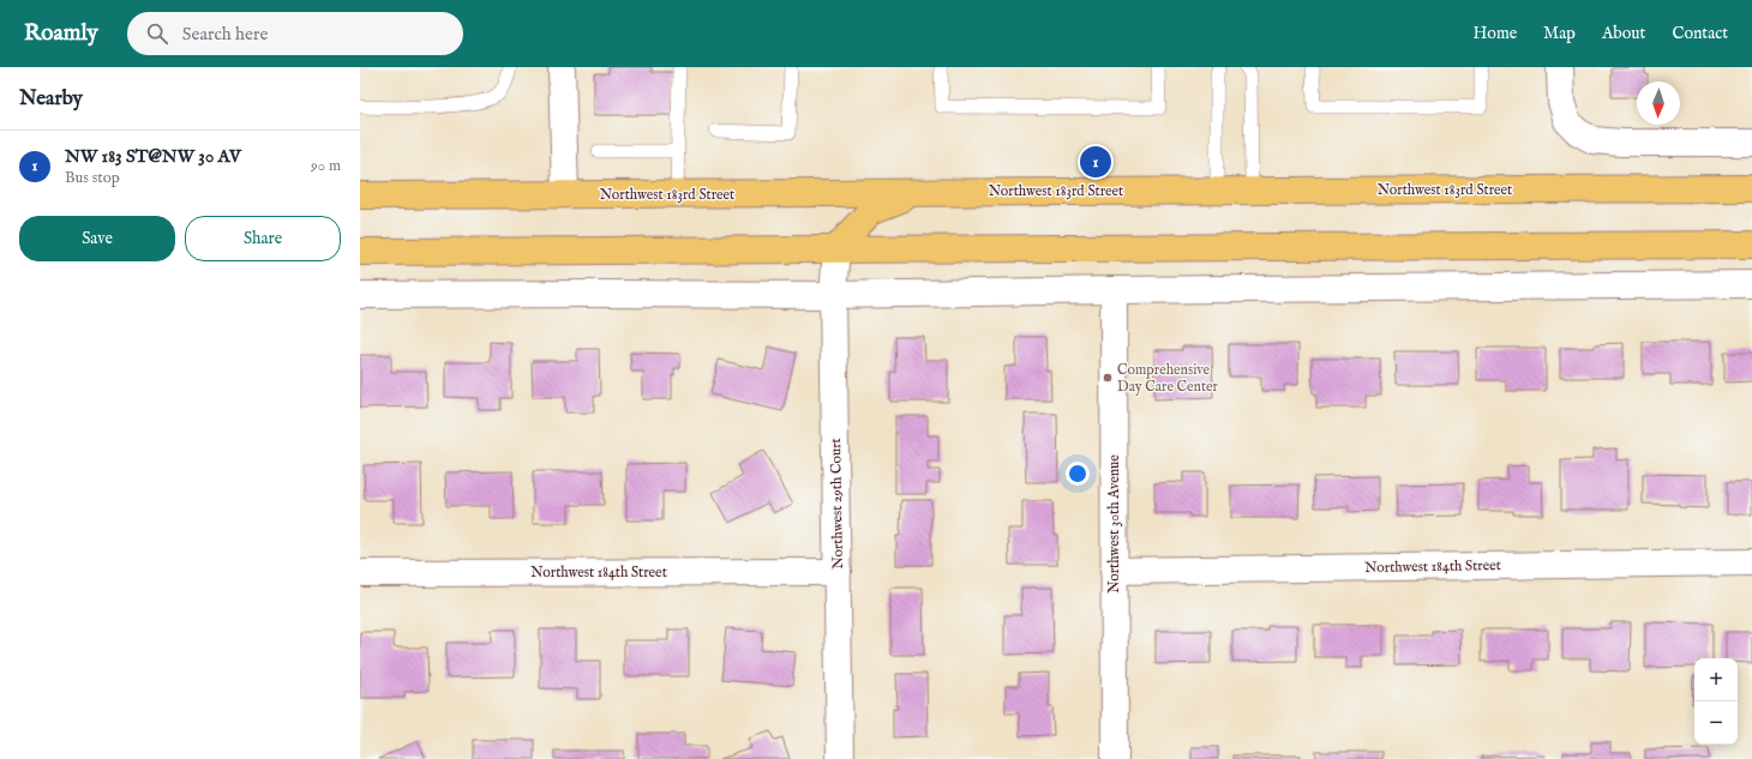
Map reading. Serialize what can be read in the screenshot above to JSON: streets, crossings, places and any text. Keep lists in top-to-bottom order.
{
  "streets": {
    "main road": ["Northwest 183rd Street"],
    "street": ["Northwest 29th Court", "Northwest 30th Avenue", "Northwest 184th Street"]
  },
  "crossings": [
    ["Northwest 29th Court", "Northwest 184th Street"],
    ["Northwest 30th Avenue", "Northwest 184th Street"]
  ],
  "places": ["Comprehensive Day Care Center"],
  "north": "bottom",
  "page": {
    "header": "Roamly",
    "search": "Search here",
    "nav": [
      "Home",
      "Map",
      "About",
      "Contact"
    ],
    "heading": "Nearby",
    "list": [
      {
        "mark": "1",
        "name": "NW 183 ST@NW 30 AV",
        "note": "Bus stop",
        "value": "90 m"
      }
    ],
    "pins": "1",
    "buttons": ["Save", "Share"],
    "map_buttons": ["+", "−"]
  }
}
